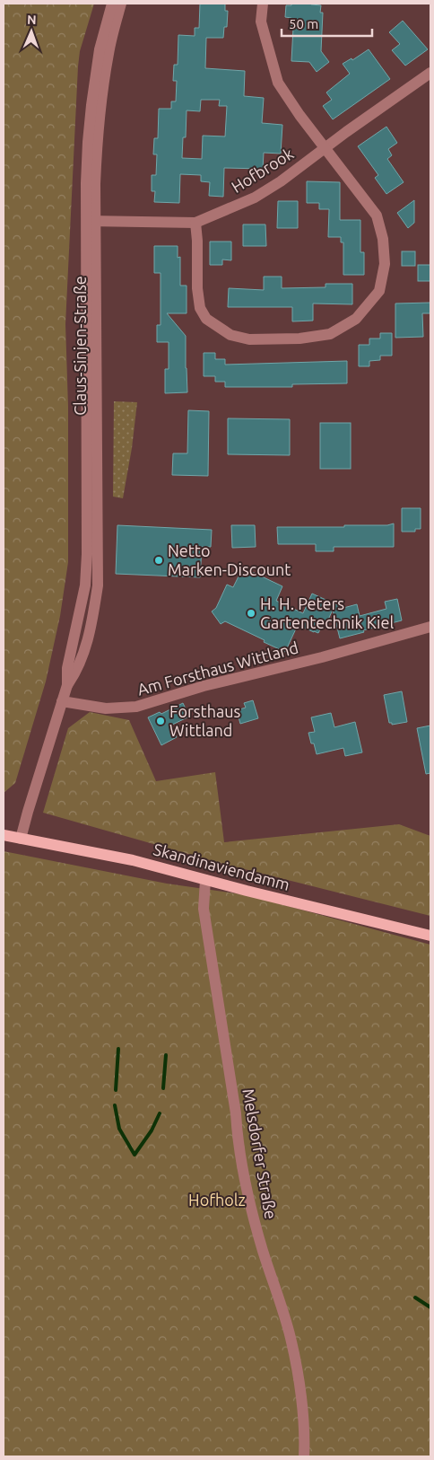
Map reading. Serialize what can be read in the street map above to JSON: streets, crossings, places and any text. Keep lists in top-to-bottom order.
{
  "streets": {
    "main road": ["Skandinaviendamm"],
    "street": [
      "Hofbrook",
      "Claus-Sinjen-Straße",
      "Am Forsthaus Wittland",
      "Melsdorfer Straße"
    ]
  },
  "crossings": [
    ["Hofbrook", "Claus-Sinjen-Straße"],
    ["Claus-Sinjen-Straße", "Am Forsthaus Wittland"],
    ["Claus-Sinjen-Straße", "Skandinaviendamm"],
    ["Skandinaviendamm", "Melsdorfer Straße"]
  ],
  "parks": ["Hofholz"],
  "places": ["Netto Marken-Discount", "H. H. Peters Gartentechnik Kiel", "Forsthaus Wittland"],
  "scale_bar": "50 m",
  "north": "top"
}
